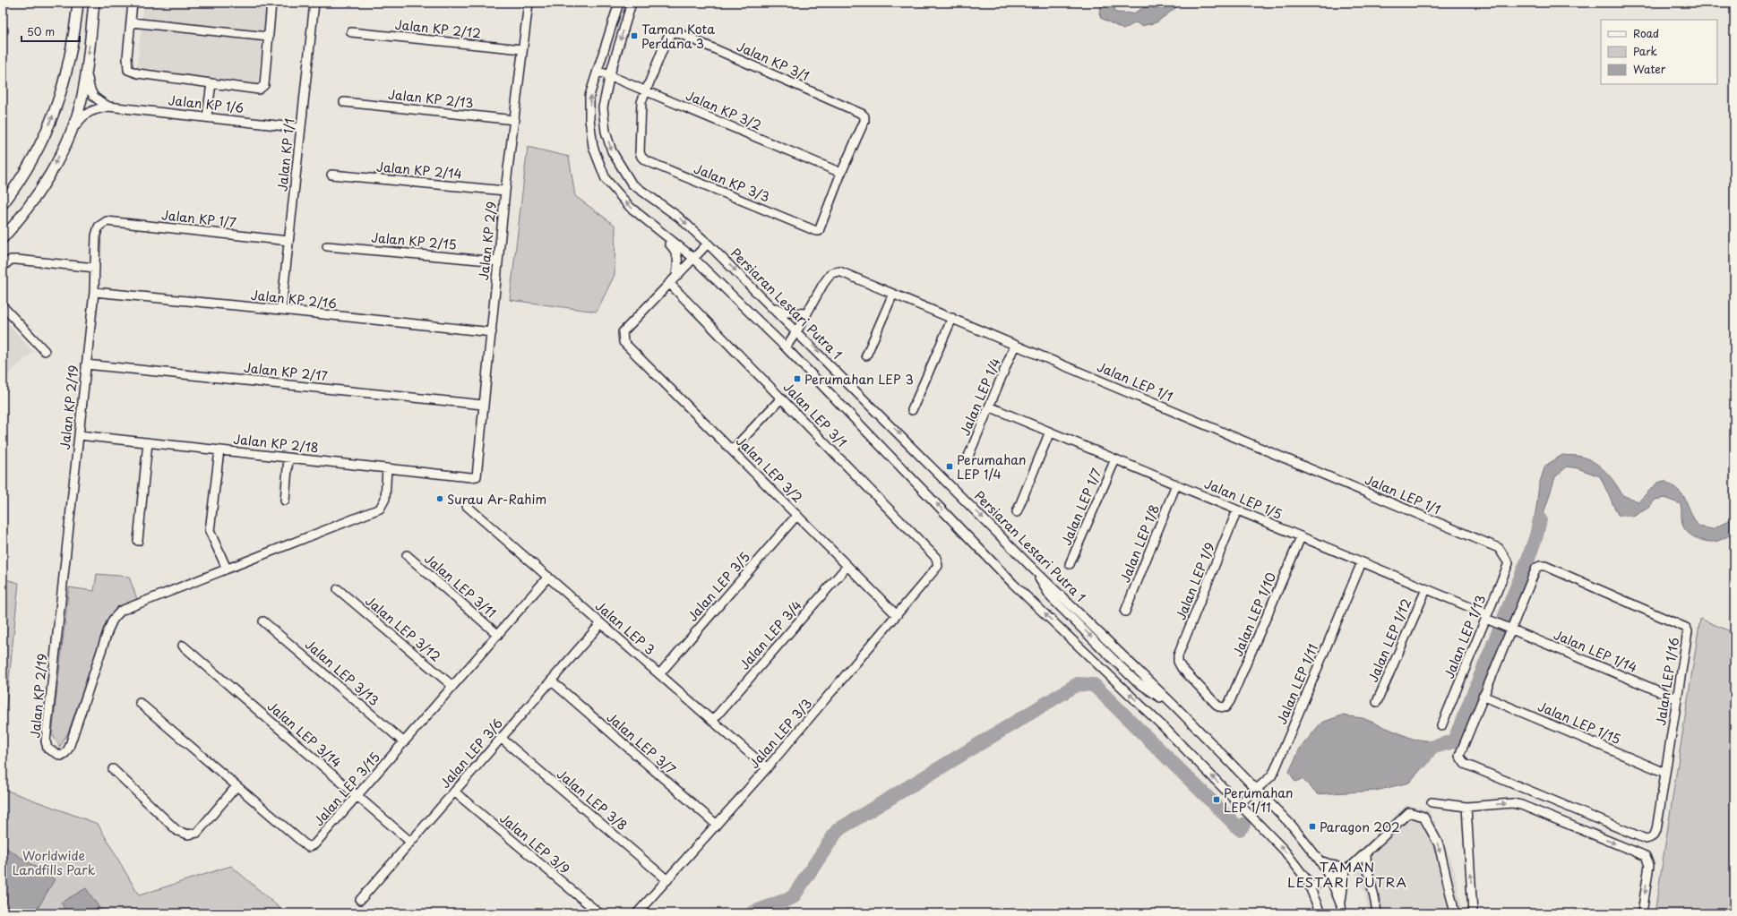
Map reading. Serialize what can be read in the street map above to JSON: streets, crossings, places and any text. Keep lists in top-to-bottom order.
{
  "streets": {
    "street": [
      "Jalan KP 2/12",
      "Jalan KP 3/1",
      "Jalan KP 2/13",
      "Jalan KP 1/6",
      "Jalan KP 3/2",
      "Jalan KP 1/1",
      "Jalan KP 2/14",
      "Jalan KP 3/3",
      "Jalan KP 1/7",
      "Jalan KP 2/15",
      "Jalan KP 2/9",
      "Jalan KP 2/16",
      "Persiaran Lestari Putra 1",
      "Jalan KP 2/17",
      "Jalan LEP 1/1",
      "Jalan LEP 1/4",
      "Jalan KP 2/19",
      "Jalan LEP 3/1",
      "Jalan KP 2/18",
      "Jalan LEP 3/2",
      "Jalan LEP 1/5",
      "Jalan LEP 1/7",
      "Jalan LEP 1/8",
      "Jalan LEP 1/9",
      "Jalan LEP 3/11",
      "Jalan LEP 3/5",
      "Jalan LEP 1/10",
      "Jalan LEP 3",
      "Jalan LEP 3/12",
      "Jalan LEP 3/4",
      "Jalan LEP 1/13",
      "Jalan LEP 1/12",
      "Jalan LEP 1/14",
      "Jalan LEP 3/13",
      "Jalan LEP 1/16",
      "Jalan LEP 1/11",
      "Jalan LEP 1/15",
      "Jalan LEP 3/3",
      "Jalan LEP 3/14",
      "Jalan LEP 3/7",
      "Jalan LEP 3/6",
      "Jalan LEP 3/15",
      "Jalan LEP 3/8",
      "Jalan LEP 3/9"
    ]
  },
  "crossings": [
    ["Jalan KP 2/12", "Jalan KP 2/9"],
    ["Jalan KP 3/1", "Jalan KP 3/2"],
    ["Jalan KP 3/1", "Jalan KP 3/3"],
    ["Jalan KP 2/13", "Jalan KP 2/9"],
    ["Jalan KP 1/6", "Jalan KP 1/1"],
    ["Jalan KP 3/2", "Jalan KP 3/3"],
    ["Jalan KP 3/2", "Persiaran Lestari Putra 1"],
    ["Jalan KP 1/1", "Jalan KP 1/7"],
    ["Jalan KP 1/1", "Jalan KP 2/16"],
    ["Jalan KP 2/14", "Jalan KP 2/9"],
    ["Jalan KP 1/7", "Jalan KP 2/19"],
    ["Jalan KP 2/15", "Jalan KP 2/9"],
    ["Jalan KP 2/9", "Jalan KP 2/16"],
    ["Jalan KP 2/9", "Jalan KP 2/17"],
    ["Jalan KP 2/9", "Jalan KP 2/18"],
    ["Jalan KP 2/16", "Jalan KP 2/19"],
    ["Persiaran Lestari Putra 1", "Jalan LEP 1/1"],
    ["Persiaran Lestari Putra 1", "Jalan LEP 1/11"],
    ["Jalan KP 2/17", "Jalan KP 2/19"],
    ["Jalan LEP 1/1", "Jalan LEP 1/4"],
    ["Jalan LEP 1/1", "Jalan LEP 1/13"],
    ["Jalan LEP 1/4", "Jalan LEP 1/5"],
    ["Jalan KP 2/19", "Jalan KP 2/18"],
    ["Jalan LEP 3/1", "Jalan LEP 3/2"],
    ["Jalan LEP 3/1", "Jalan LEP 3/3"],
    ["Jalan LEP 3/2", "Jalan LEP 3/5"],
    ["Jalan LEP 3/2", "Jalan LEP 3/4"],
    ["Jalan LEP 3/2", "Jalan LEP 3/3"],
    ["Jalan LEP 1/5", "Jalan LEP 1/7"],
    ["Jalan LEP 1/5", "Jalan LEP 1/8"],
    ["Jalan LEP 1/5", "Jalan LEP 1/9"],
    ["Jalan LEP 1/5", "Jalan LEP 1/10"],
    ["Jalan LEP 1/5", "Jalan LEP 1/13"],
    ["Jalan LEP 1/5", "Jalan LEP 1/12"],
    ["Jalan LEP 1/5", "Jalan LEP 1/14"],
    ["Jalan LEP 1/5", "Jalan LEP 1/11"],
    ["Jalan LEP 1/9", "Jalan LEP 1/10"],
    ["Jalan LEP 3/11", "Jalan LEP 3/15"],
    ["Jalan LEP 3/5", "Jalan LEP 3"],
    ["Jalan LEP 3", "Jalan LEP 3/4"],
    ["Jalan LEP 3", "Jalan LEP 3/3"],
    ["Jalan LEP 3", "Jalan LEP 3/6"],
    ["Jalan LEP 3", "Jalan LEP 3/15"],
    ["Jalan LEP 3/12", "Jalan LEP 3/15"],
    ["Jalan LEP 1/13", "Jalan LEP 1/14"],
    ["Jalan LEP 1/14", "Jalan LEP 1/16"],
    ["Jalan LEP 3/13", "Jalan LEP 3/15"],
    ["Jalan LEP 1/16", "Jalan LEP 1/15"],
    ["Jalan LEP 3/3", "Jalan LEP 3/7"],
    ["Jalan LEP 3/3", "Jalan LEP 3/8"],
    ["Jalan LEP 3/14", "Jalan LEP 3/6"],
    ["Jalan LEP 3/14", "Jalan LEP 3/15"],
    ["Jalan LEP 3/7", "Jalan LEP 3/6"],
    ["Jalan LEP 3/6", "Jalan LEP 3/8"],
    ["Jalan LEP 3/6", "Jalan LEP 3/9"]
  ],
  "districts": ["TAMAN LESTARI PUTRA"],
  "parks": ["Worldwide Landfills Park"],
  "places": {
    "transit": [
      "Taman Kota Perdana 3",
      "Perumahan LEP 3",
      "Perumahan LEP 1/4",
      "Perumahan LEP 1/11",
      "Paragon 202"
    ],
    "other": ["Surau Ar-Rahim"]
  },
  "legend": ["Road", "Park", "Water"],
  "scale_bar": "50 m"
}
